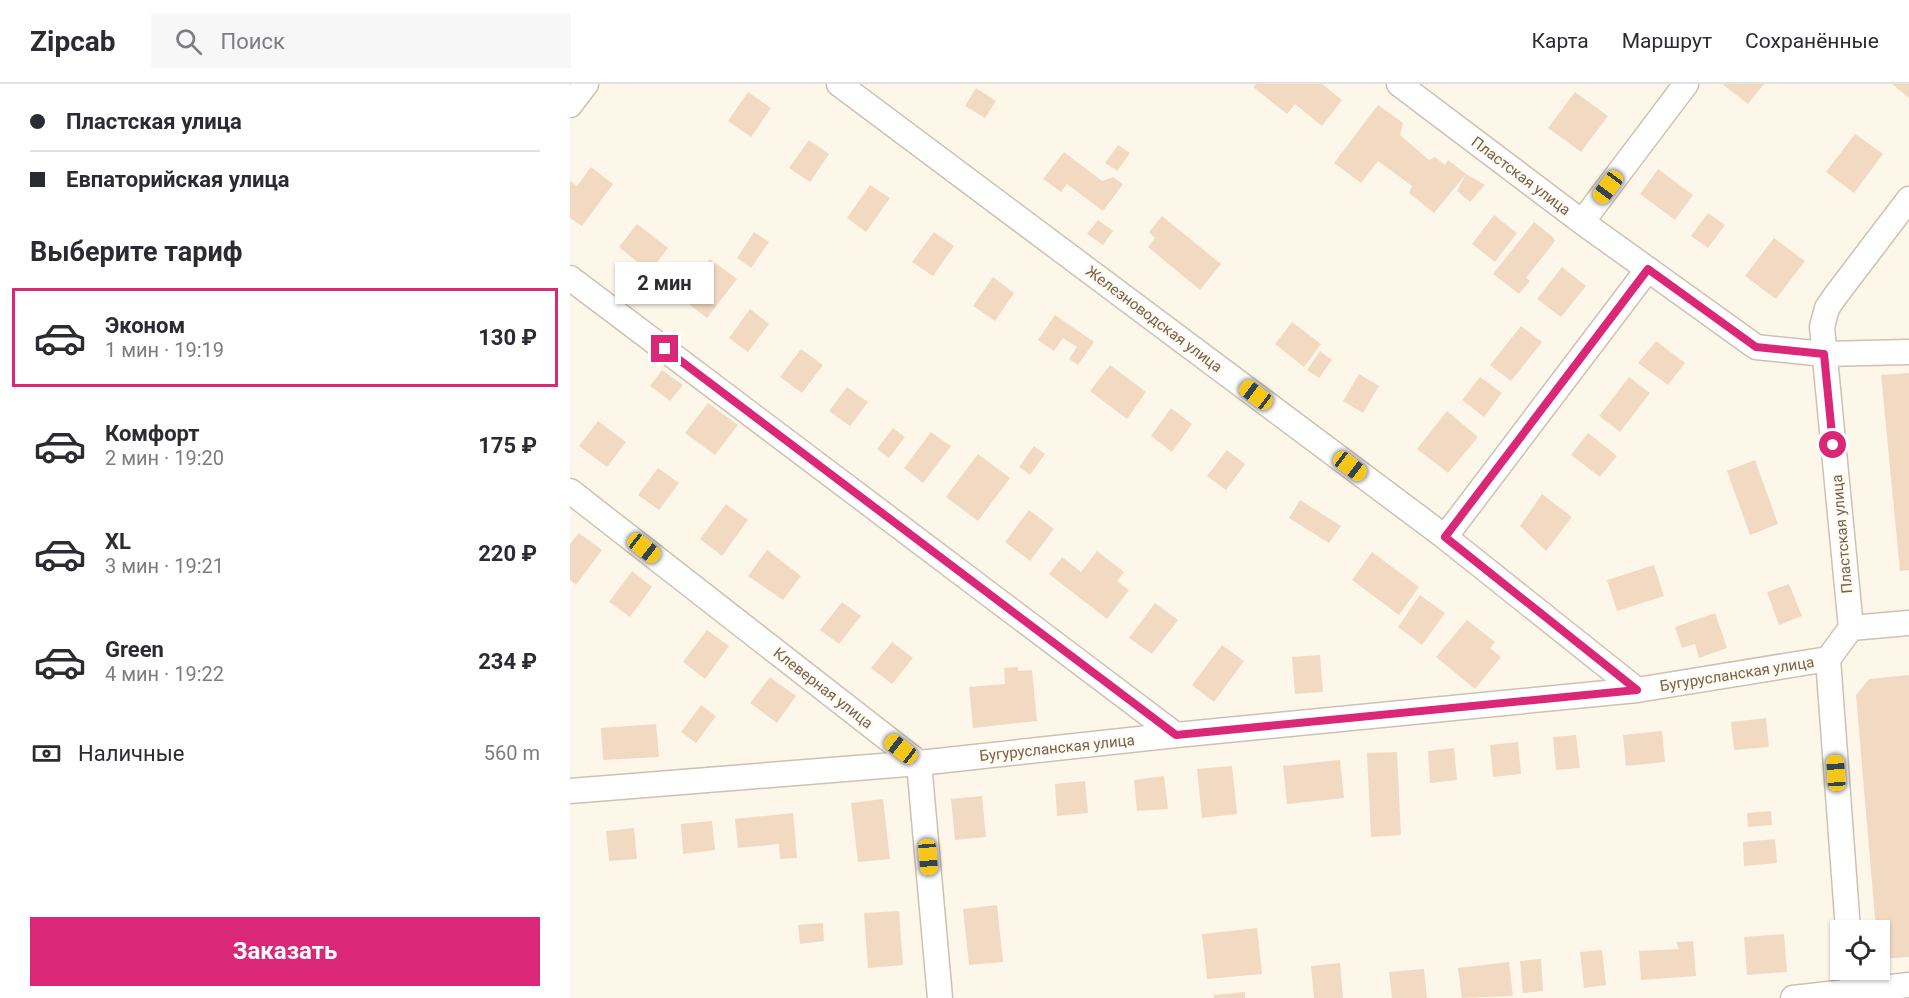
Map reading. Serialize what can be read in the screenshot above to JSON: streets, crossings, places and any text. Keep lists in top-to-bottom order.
{
  "streets": {
    "street": [
      "Пластская улица",
      "Железноводская улица",
      "Бугурусланская улица",
      "Клеверная улица"
    ]
  },
  "crossings": [
    ["Железноводская улица", "Бугурусланская улица"],
    ["Бугурусланская улица", "Клеверная улица"]
  ],
  "page": {
    "header": "Zipcab",
    "search": "Поиск",
    "nav": ["Карта", "Маршрут", "Сохранённые"],
    "banner": ["Пластская улица", "Евпаторийская улица"],
    "heading": "Выберите тариф",
    "bubble": "2 мин",
    "list": [
      {
        "name": "Эконом",
        "note": "1 мин · 19:19",
        "value": "130 ₽"
      },
      {
        "name": "Комфорт",
        "note": "2 мин · 19:20",
        "value": "175 ₽"
      },
      {
        "name": "XL",
        "note": "3 мин · 19:21",
        "value": "220 ₽"
      },
      {
        "name": "Green",
        "note": "4 мин · 19:22",
        "value": "234 ₽"
      }
    ],
    "pay": ["Наличные", "560 m"],
    "buttons": "Заказать"
  }
}
